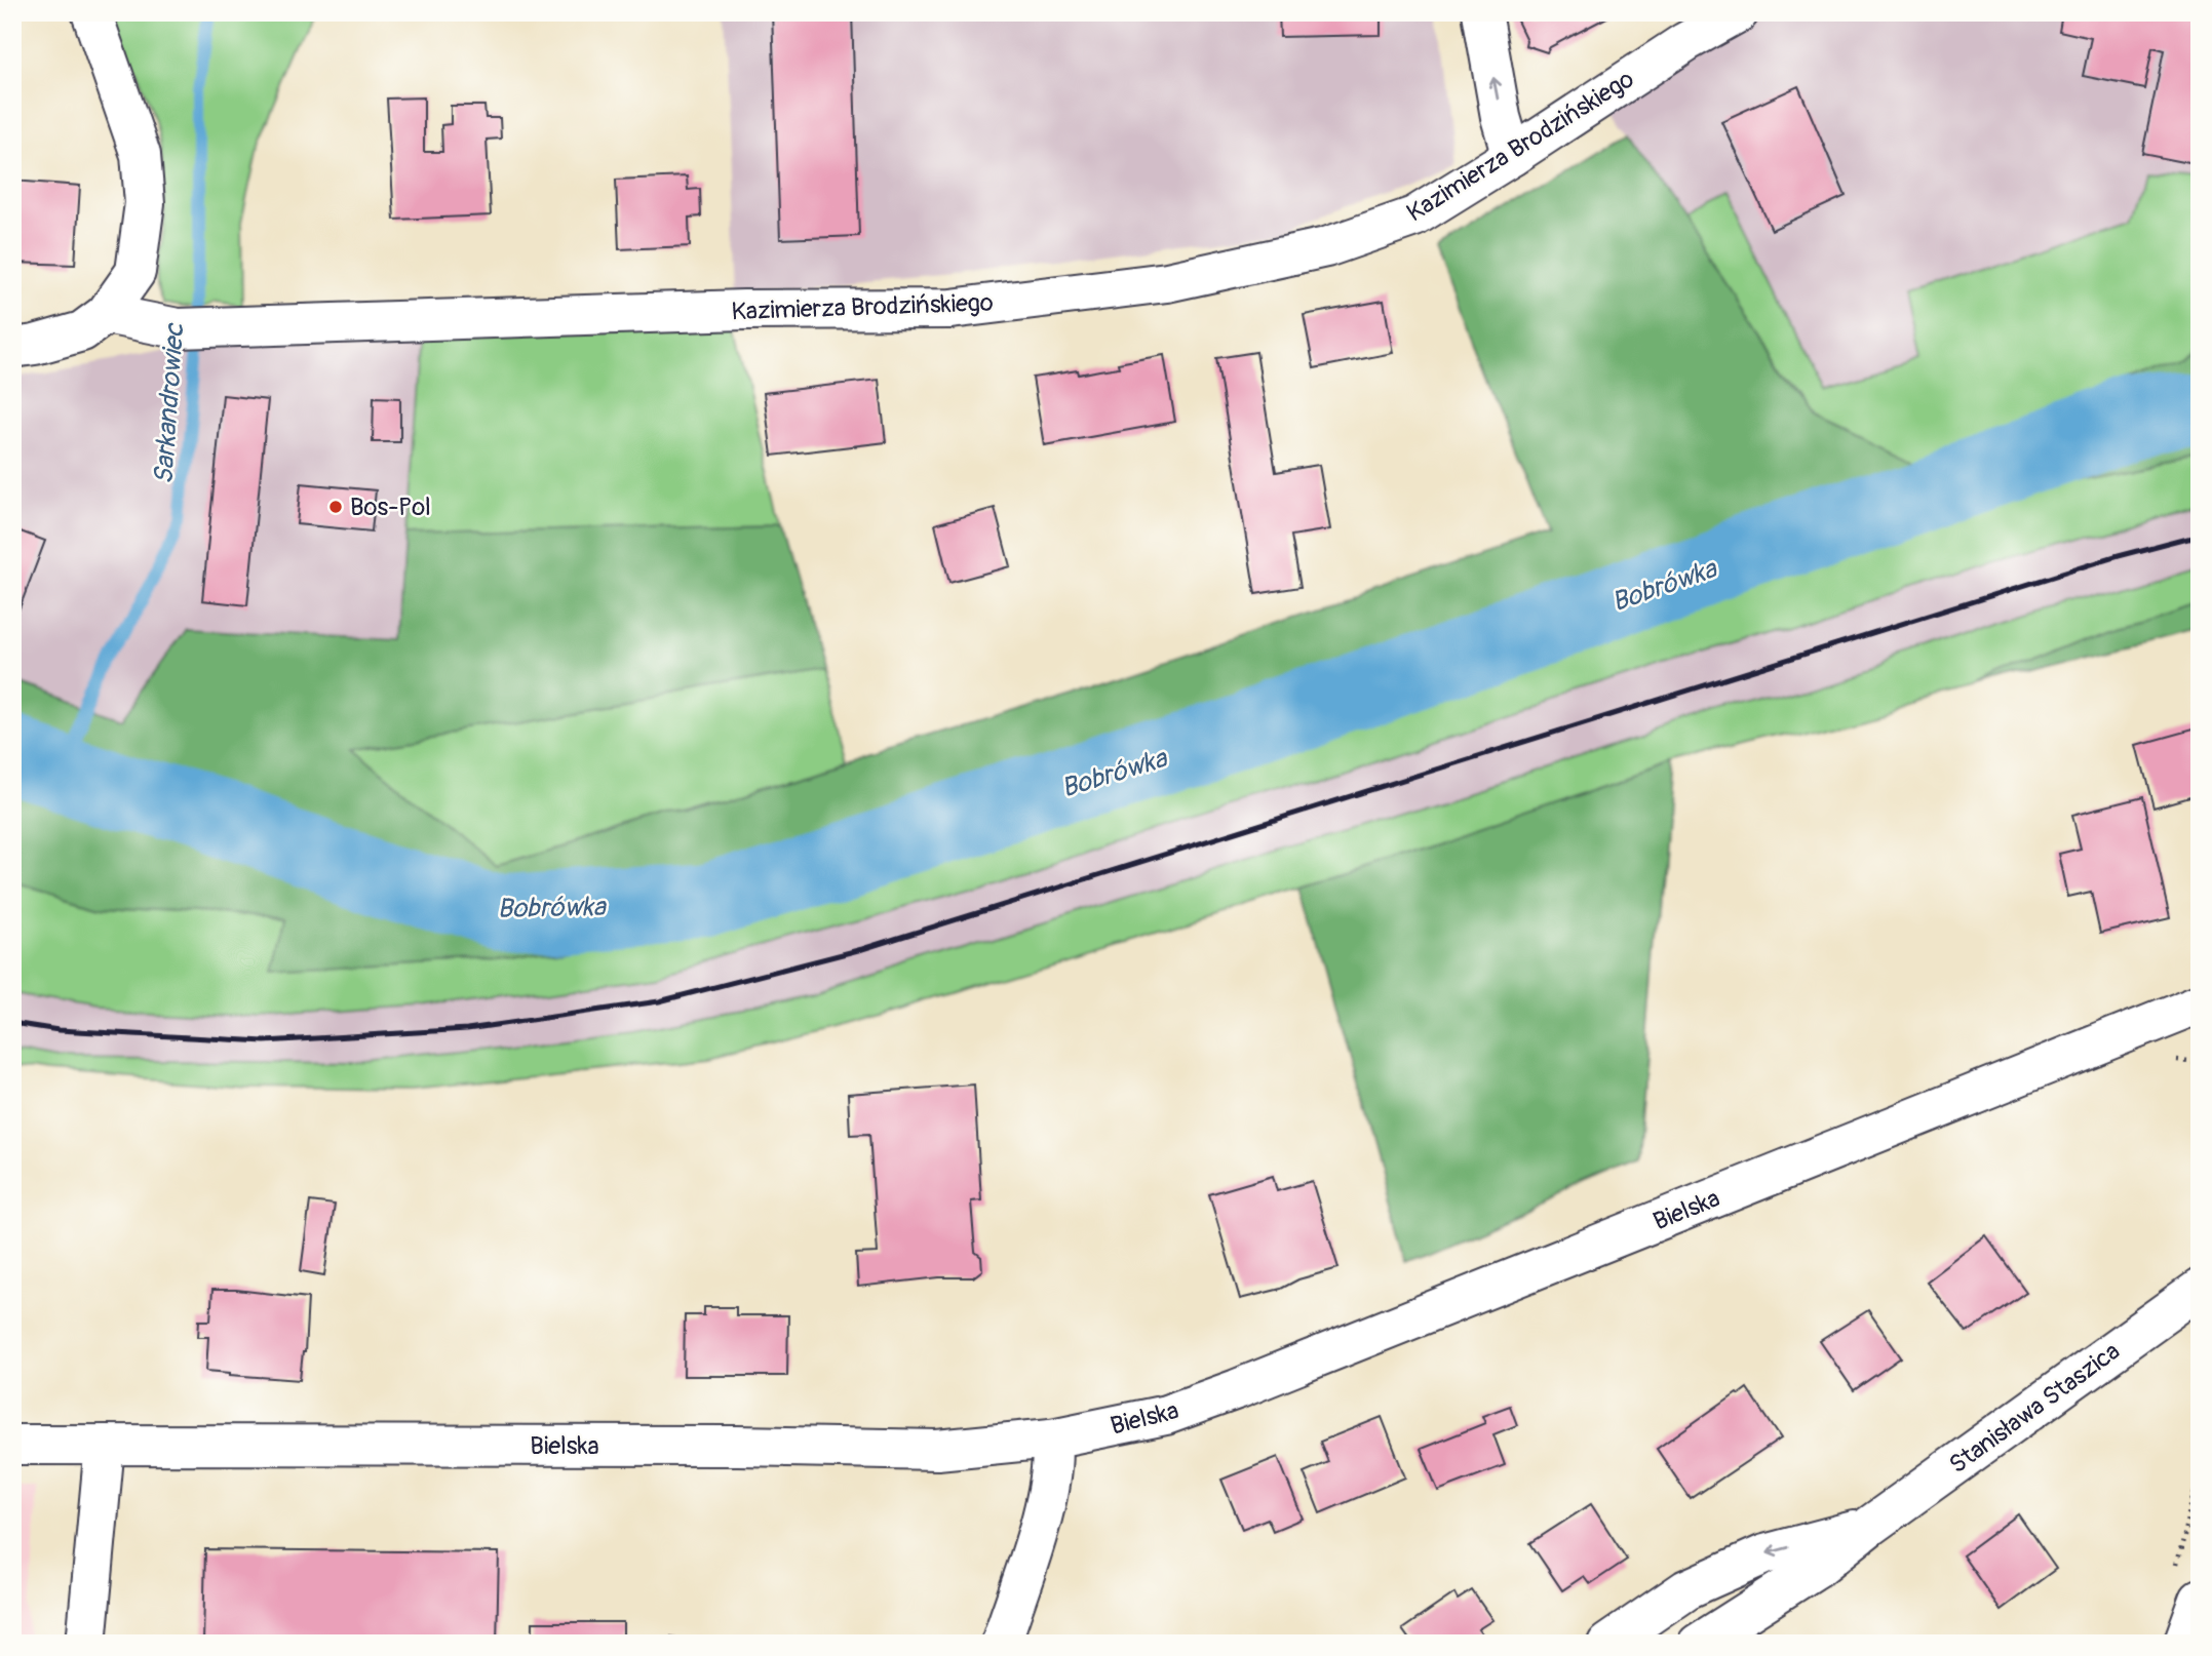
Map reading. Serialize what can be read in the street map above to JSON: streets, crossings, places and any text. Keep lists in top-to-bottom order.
{
  "streets": {
    "street": ["Kazimierza Brodzińskiego", "Bielska", "Stanisława Staszica"]
  },
  "water": ["Sarkandrowiec", "Bobrówka"],
  "places": ["Bos-Pol"]
}
